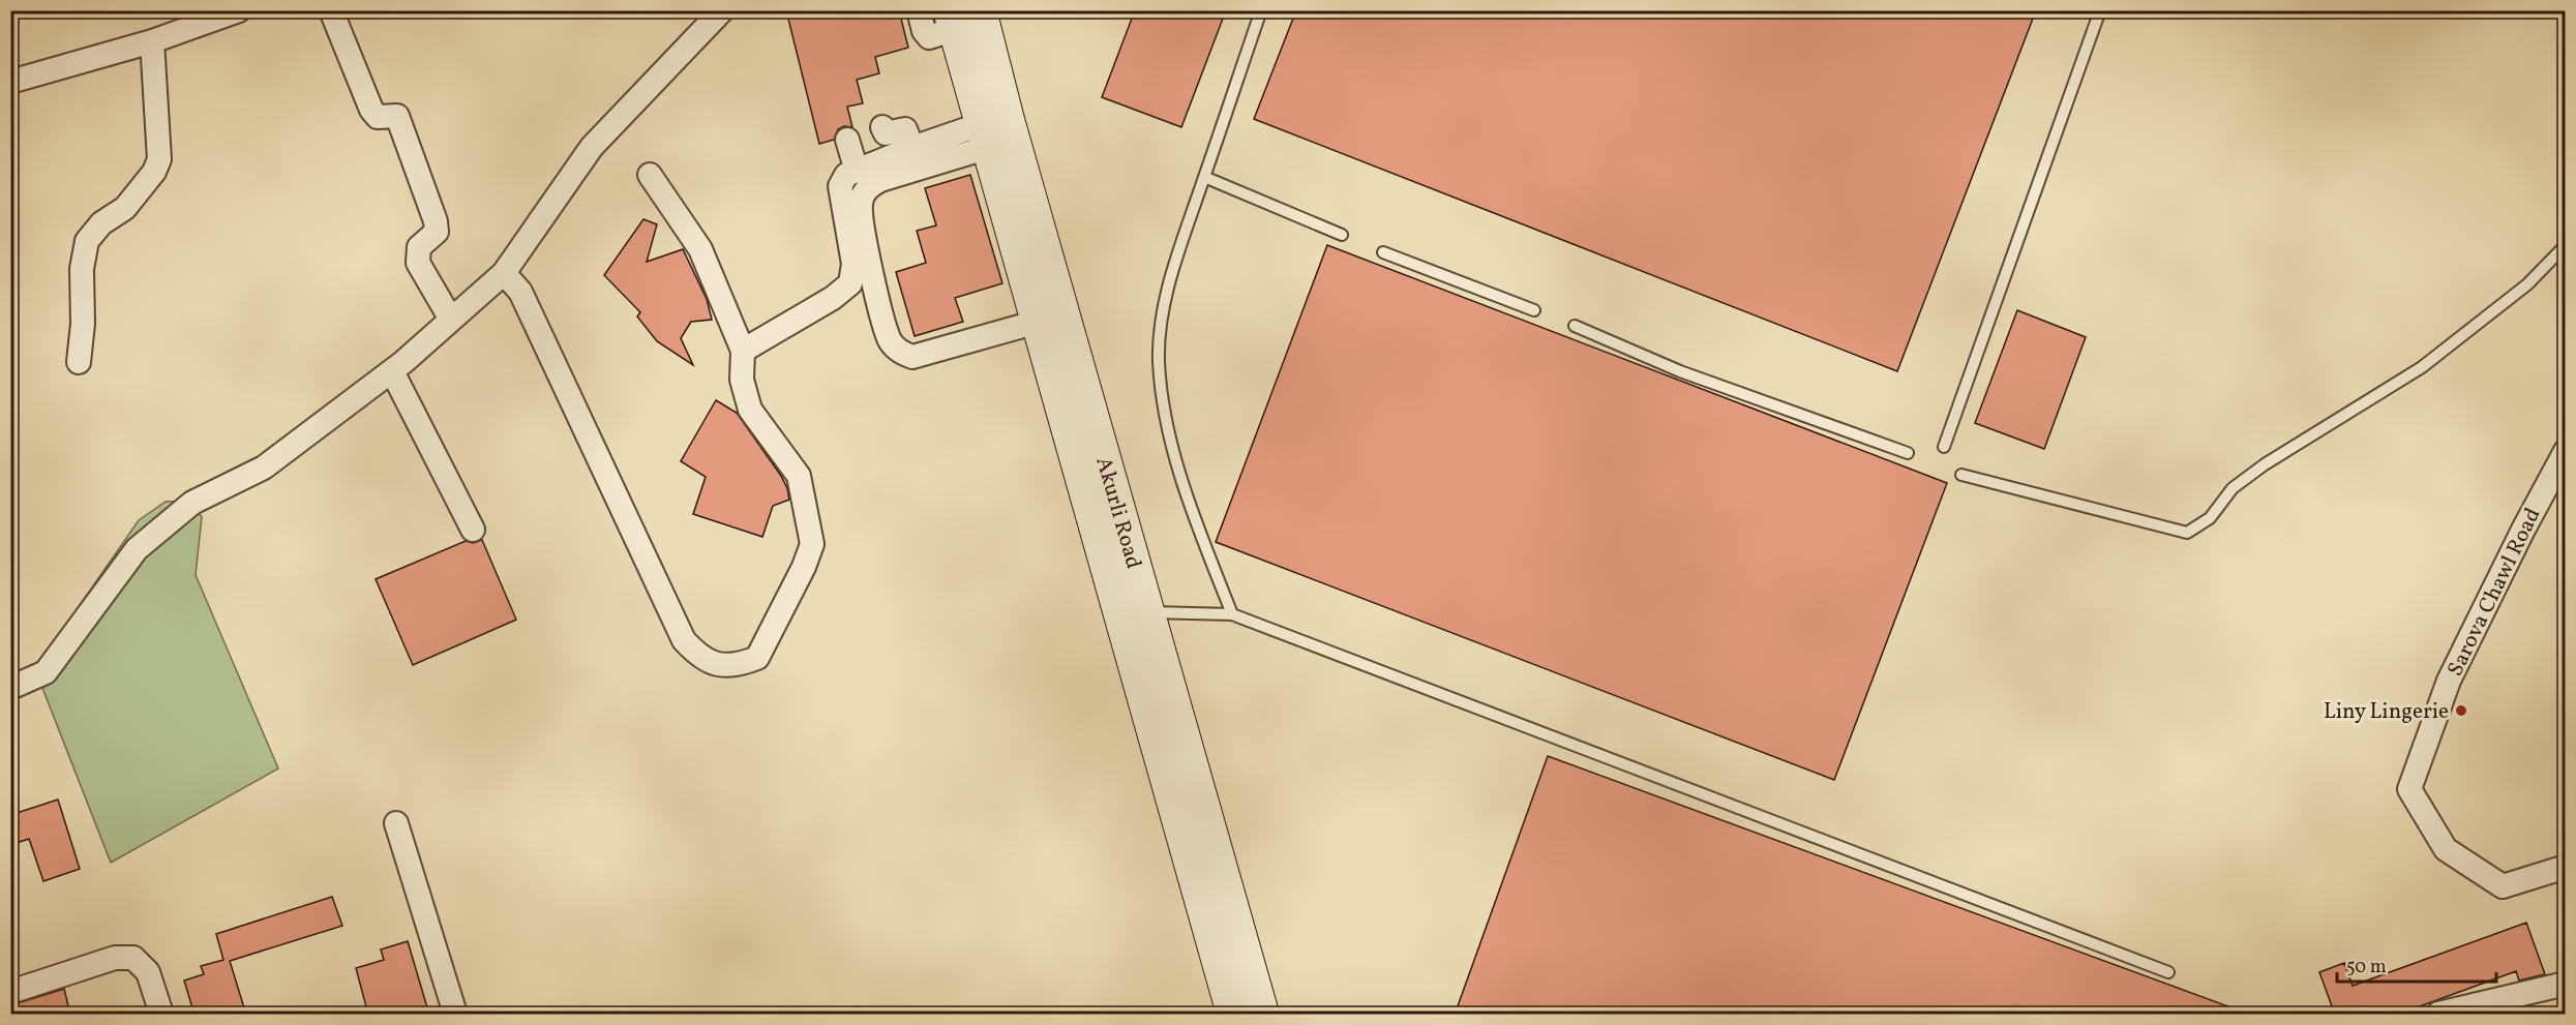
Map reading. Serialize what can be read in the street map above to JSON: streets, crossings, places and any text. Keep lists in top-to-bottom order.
{
  "streets": {
    "street": ["Akurli Road", "Sarova Chawl Road"]
  },
  "places": ["Liny Lingerie"],
  "scale_bar": "50 m"
}
